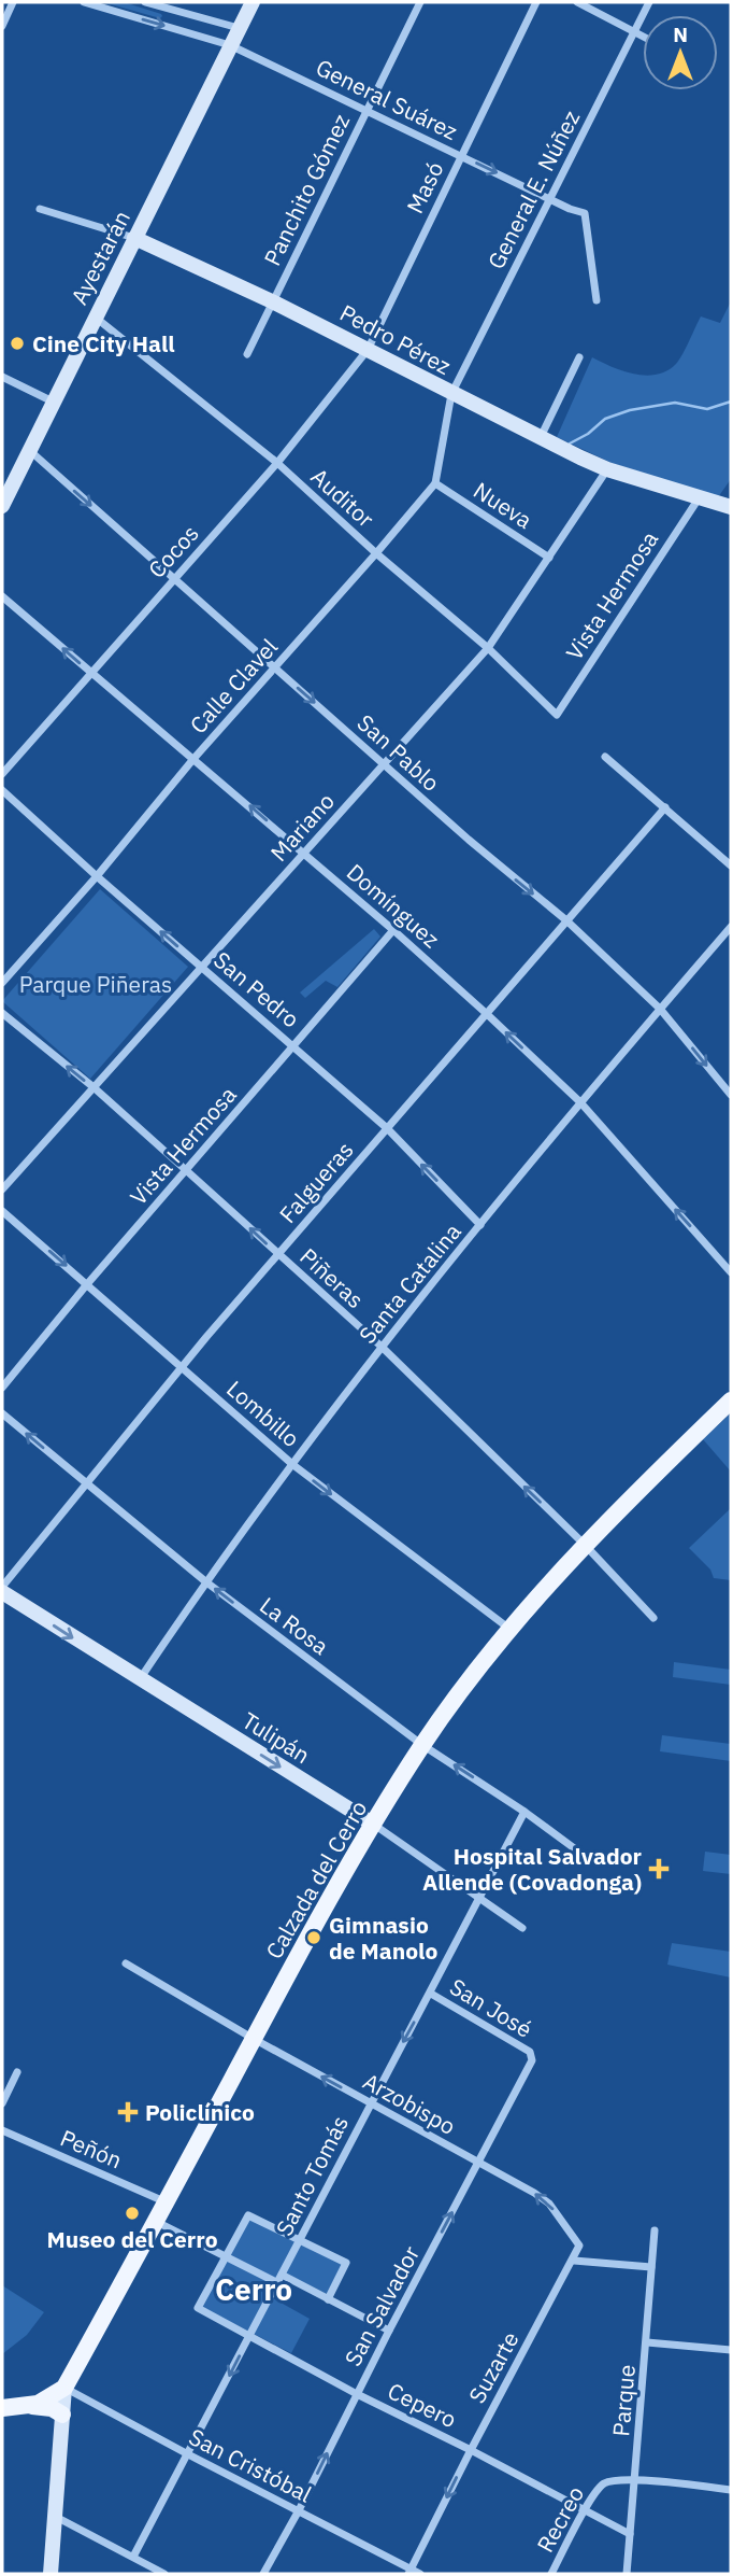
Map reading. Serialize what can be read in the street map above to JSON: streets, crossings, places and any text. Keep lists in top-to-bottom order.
{
  "streets": {
    "main road": ["Calzada del Cerro"],
    "street": [
      "General Suárez",
      "Masó",
      "Panchito Gómez",
      "General E. Núñez",
      "Ayestarán",
      "Pedro Pérez",
      "Auditor",
      "Nueva",
      "Cocos",
      "Vista Hermosa",
      "Calle Clavel",
      "San Pablo",
      "Mariano",
      "Domínguez",
      "San Pedro",
      "Falgueras",
      "Piñeras",
      "Santa Catalina",
      "Lombillo",
      "La Rosa",
      "Tulipán",
      "San José",
      "Arzobispo",
      "Peñón",
      "Santo Tomás",
      "San Salvador",
      "Suzarte",
      "Parque",
      "Cepero",
      "San Cristóbal",
      "Recreo"
    ]
  },
  "crossings": [
    ["General Suárez", "Masó"],
    ["General Suárez", "Panchito Gómez"],
    ["General Suárez", "General E. Núñez"],
    ["General Suárez", "Ayestarán"],
    ["Masó", "Pedro Pérez"],
    ["Masó", "Cocos"],
    ["Panchito Gómez", "Pedro Pérez"],
    ["General E. Núñez", "Pedro Pérez"],
    ["General E. Núñez", "Calle Clavel"],
    ["Ayestarán", "Pedro Pérez"],
    ["Ayestarán", "Auditor"],
    ["Ayestarán", "San Pablo"],
    ["Pedro Pérez", "Cocos"],
    ["Pedro Pérez", "Vista Hermosa"],
    ["Pedro Pérez", "Calle Clavel"],
    ["Pedro Pérez", "Mariano"],
    ["Auditor", "Cocos"],
    ["Auditor", "Vista Hermosa"],
    ["Auditor", "Calle Clavel"],
    ["Auditor", "Mariano"],
    ["Nueva", "Calle Clavel"],
    ["Nueva", "Mariano"],
    ["Cocos", "San Pablo"],
    ["Cocos", "Domínguez"],
    ["Vista Hermosa", "Domínguez"],
    ["Vista Hermosa", "San Pedro"],
    ["Vista Hermosa", "Piñeras"],
    ["Vista Hermosa", "Lombillo"],
    ["Calle Clavel", "San Pablo"],
    ["Calle Clavel", "Domínguez"],
    ["Calle Clavel", "San Pedro"],
    ["San Pablo", "Mariano"],
    ["San Pablo", "Falgueras"],
    ["San Pablo", "Santa Catalina"],
    ["Mariano", "Domínguez"],
    ["Mariano", "San Pedro"],
    ["Mariano", "Piñeras"],
    ["Domínguez", "Falgueras"],
    ["Domínguez", "Santa Catalina"],
    ["San Pedro", "Falgueras"],
    ["San Pedro", "Santa Catalina"],
    ["Falgueras", "Piñeras"],
    ["Falgueras", "Lombillo"],
    ["Falgueras", "La Rosa"],
    ["Falgueras", "Tulipán"],
    ["Piñeras", "Santa Catalina"],
    ["Piñeras", "Calzada del Cerro"],
    ["Santa Catalina", "Lombillo"],
    ["Santa Catalina", "La Rosa"],
    ["Santa Catalina", "Tulipán"],
    ["Lombillo", "Calzada del Cerro"],
    ["La Rosa", "Calzada del Cerro"],
    ["La Rosa", "Santo Tomás"],
    ["Tulipán", "Calzada del Cerro"],
    ["Tulipán", "Santo Tomás"],
    ["Calzada del Cerro", "Arzobispo"],
    ["Calzada del Cerro", "Peñón"],
    ["Calzada del Cerro", "San Cristóbal"],
    ["San José", "Santo Tomás"],
    ["San José", "San Salvador"],
    ["Arzobispo", "Santo Tomás"],
    ["Arzobispo", "San Salvador"],
    ["Arzobispo", "Suzarte"],
    ["Santo Tomás", "Cepero"],
    ["Santo Tomás", "San Cristóbal"],
    ["San Salvador", "Cepero"],
    ["San Salvador", "San Cristóbal"],
    ["Suzarte", "Cepero"],
    ["Suzarte", "San Cristóbal"],
    ["Parque", "Cepero"],
    ["Parque", "Recreo"],
    ["Cepero", "Recreo"]
  ],
  "one_way": [
    "San Pablo",
    "Domínguez",
    "San Pedro",
    "Piñeras",
    "Lombillo",
    "La Rosa",
    "Tulipán",
    "Arzobispo",
    "San Salvador",
    "Suzarte"
  ],
  "districts": ["Cerro"],
  "parks": ["Parque Piñeras"],
  "places": {
    "other": ["Cine City Hall", "Gimnasio de Manolo", "Museo del Cerro"],
    "health": ["Hospital Salvador Allende (Covadonga)", "Policlínico"]
  },
  "north": "top"
}
